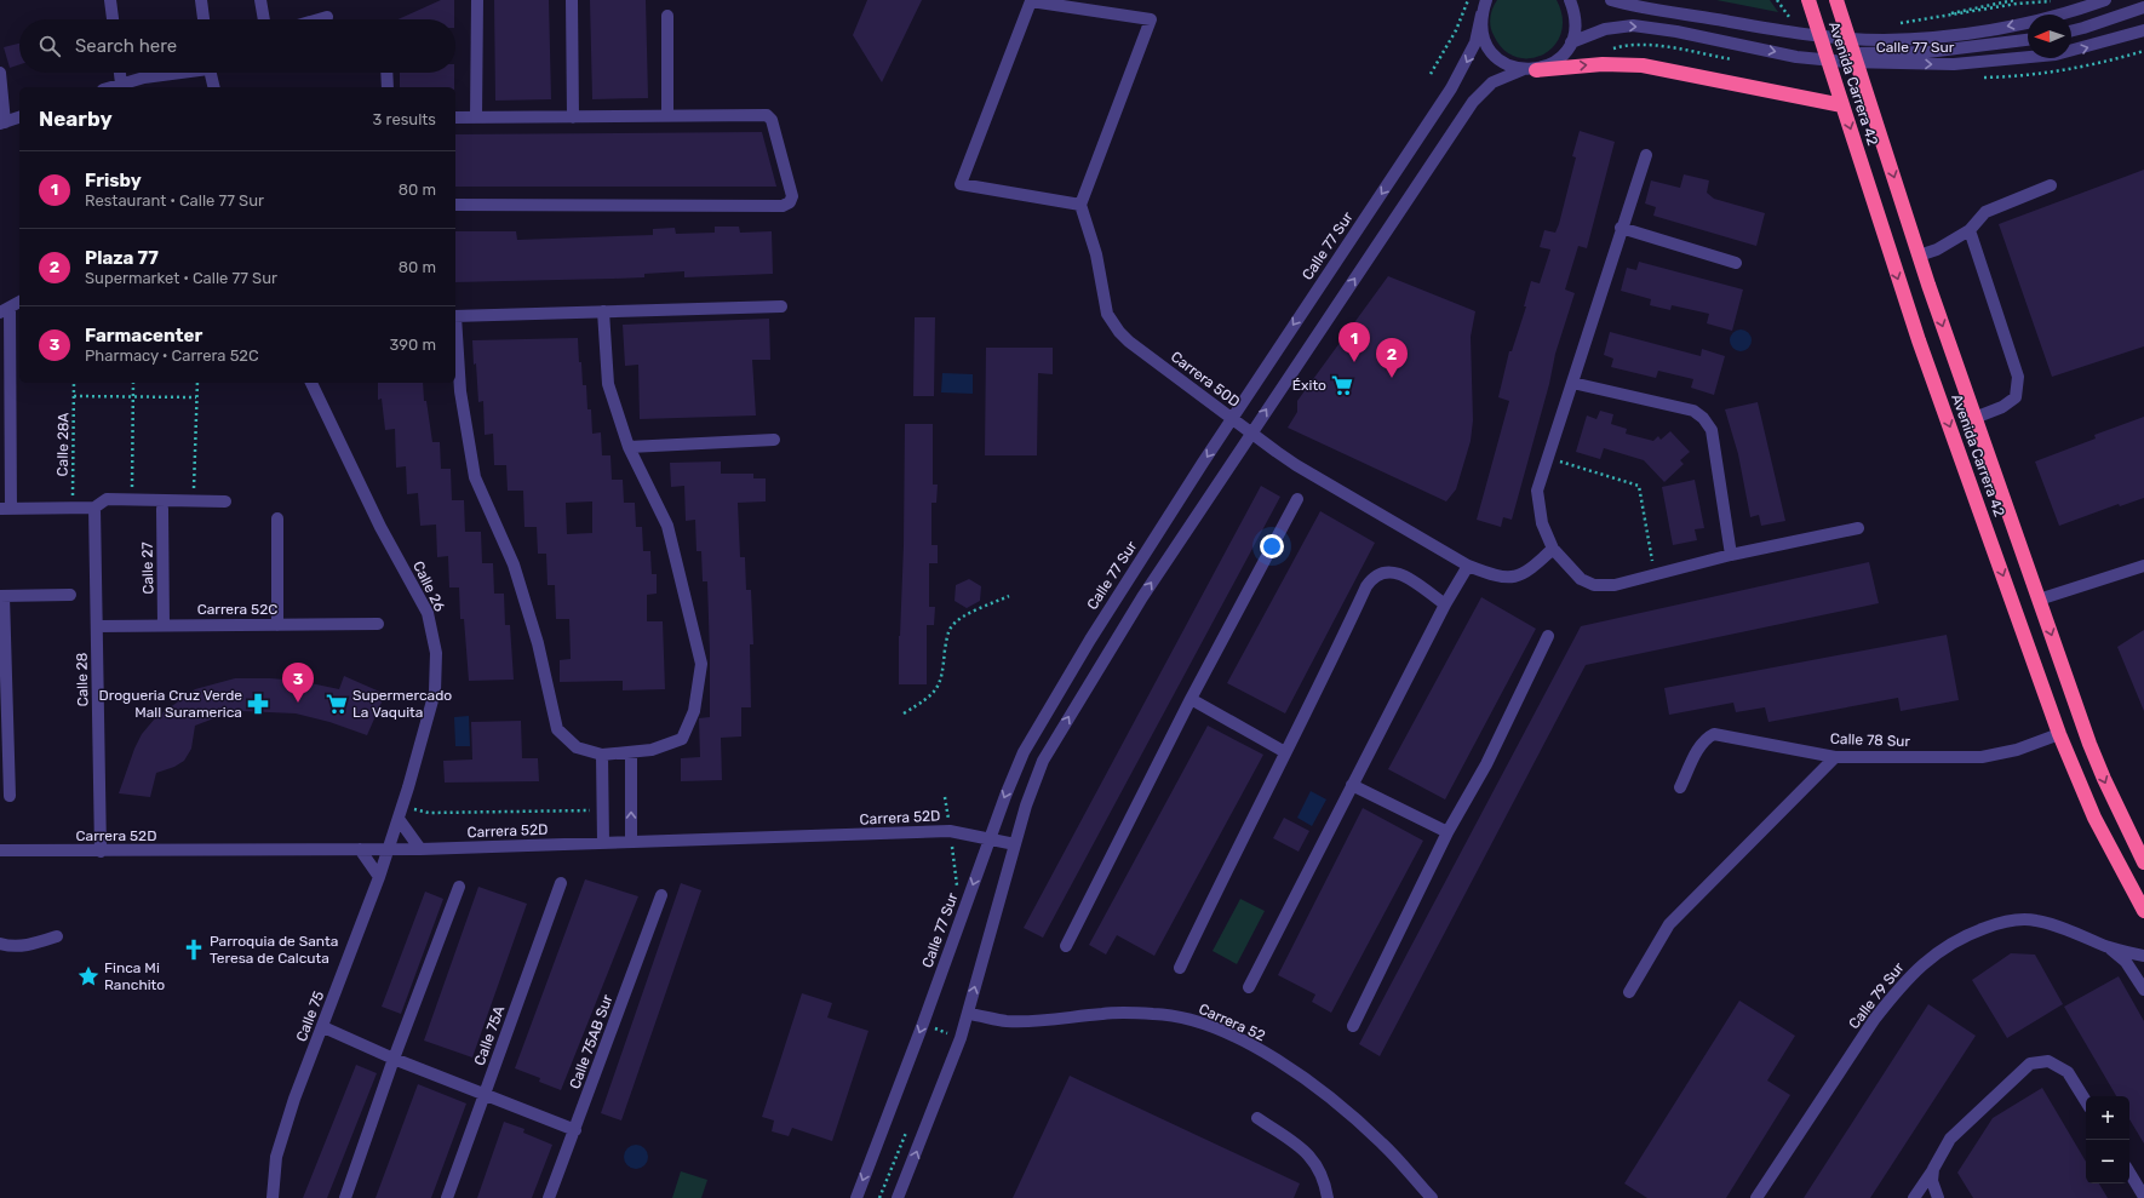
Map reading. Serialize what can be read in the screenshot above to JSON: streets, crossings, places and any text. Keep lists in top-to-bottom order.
{
  "streets": {
    "highway": ["Avenida Carrera 42"],
    "street": [
      "Calle 77 Sur",
      "Carrera 50D",
      "Calle 27",
      "Calle 26",
      "Carrera 52C",
      "Calle 28",
      "Calle 78 Sur",
      "Carrera 52D",
      "Calle 79 Sur",
      "Calle 75",
      "Carrera 52",
      "Calle 75A",
      "Calle 75AB Sur"
    ],
    "path": ["Calle 28A"]
  },
  "crossings": [
    ["Calle 77 Sur", "Avenida Carrera 42"],
    ["Calle 77 Sur", "Carrera 50D"],
    ["Calle 77 Sur", "Carrera 52D"],
    ["Avenida Carrera 42", "Calle 78 Sur"],
    ["Calle 27", "Carrera 52C"],
    ["Calle 26", "Carrera 52D"],
    ["Calle 26", "Calle 75"],
    ["Carrera 52C", "Calle 28"],
    ["Calle 28", "Carrera 52D"],
    ["Carrera 52D", "Calle 75"]
  ],
  "one_way": ["Avenida Carrera 42"],
  "places": {
    "supermarket": ["Éxito", "Supermercado La Vaquita"],
    "pharmacy": ["Drogueria Cruz Verde Mall Suramerica"],
    "church": ["Parroquia de Santa Teresa de Calcuta"],
    "place": ["Finca Mi Ranchito"]
  },
  "north": "left",
  "page": {
    "search": "Search here",
    "heading": ["Nearby", "3 results"],
    "list": [
      {
        "mark": "1",
        "name": "Frisby",
        "note": "Restaurant · Calle 77 Sur",
        "value": "80 m"
      },
      {
        "mark": "2",
        "name": "Plaza 77",
        "note": "Supermarket · Calle 77 Sur",
        "value": "80 m"
      },
      {
        "mark": "3",
        "name": "Farmacenter",
        "note": "Pharmacy · Carrera 52C",
        "value": "390 m"
      }
    ],
    "pins": ["1", "2", "3"],
    "map_buttons": ["+", "−"]
  }
}
